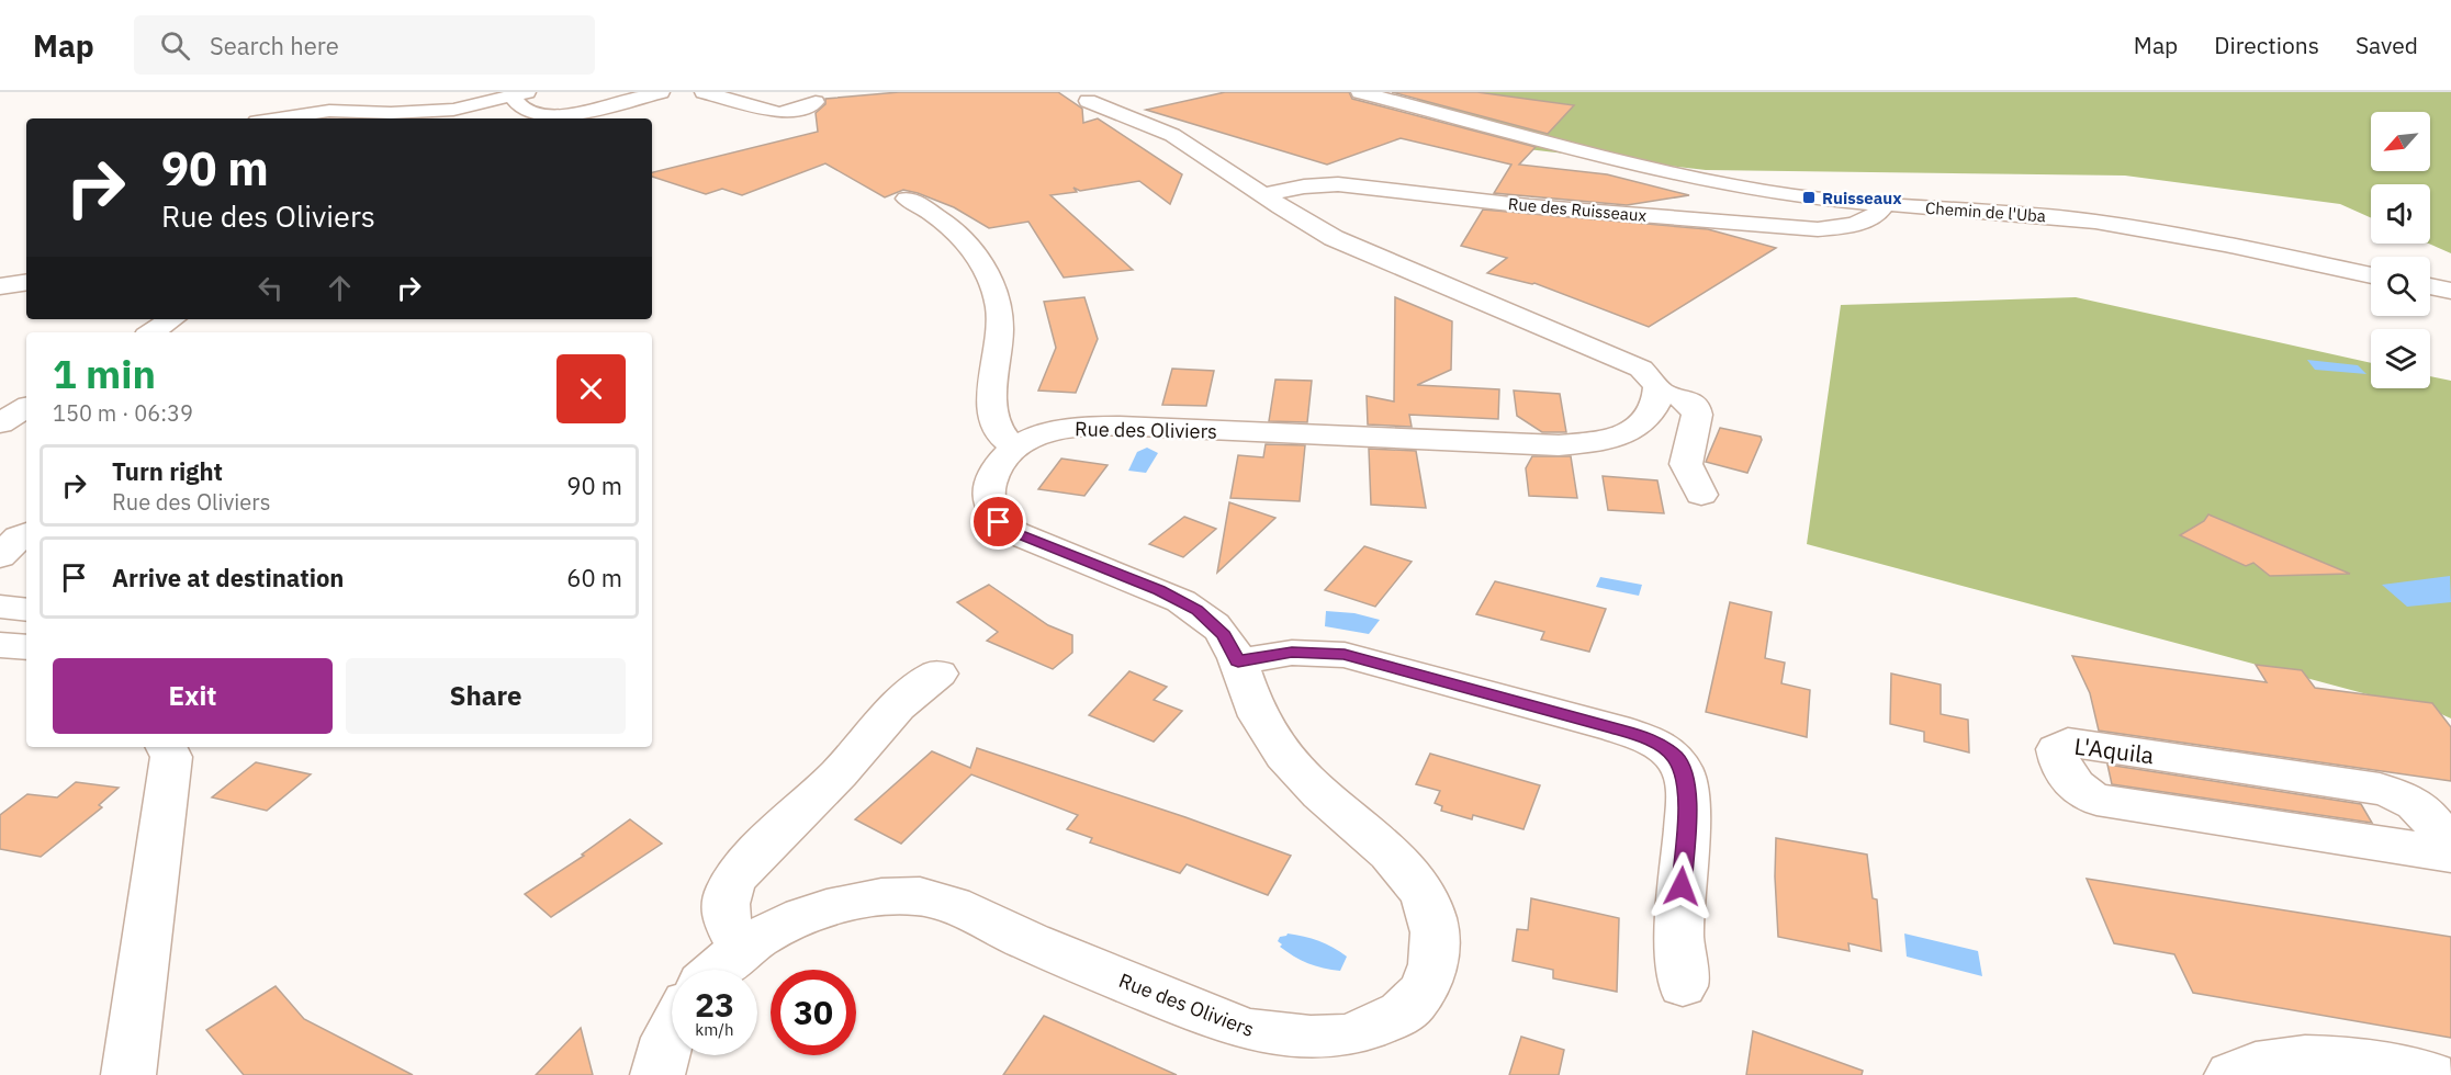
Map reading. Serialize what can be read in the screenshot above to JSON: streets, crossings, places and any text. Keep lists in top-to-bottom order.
{
  "streets": {
    "street": [
      "Rue des Ruisseaux",
      "Chemin de l'Uba",
      "Rue des Oliviers",
      "L'Aquila"
    ]
  },
  "crossings": [
    ["Rue des Ruisseaux", "Chemin de l'Uba"]
  ],
  "places": {
    "transit": ["Ruisseaux"]
  },
  "north": "bottom left",
  "page": {
    "header": "Map",
    "search": "Search here",
    "nav": ["Map", "Directions", "Saved"],
    "turn": ["90 m", "Rue des Oliviers"],
    "heading": ["1 min", "150 m · 06:39"],
    "list": [
      {
        "name": "Turn right",
        "note": "Rue des Oliviers",
        "value": "90 m"
      },
      {
        "name": "Arrive at destination",
        "value": "60 m"
      }
    ],
    "buttons": ["Exit", "Share"],
    "speed": "23 km/h",
    "limit": "30"
  }
}
